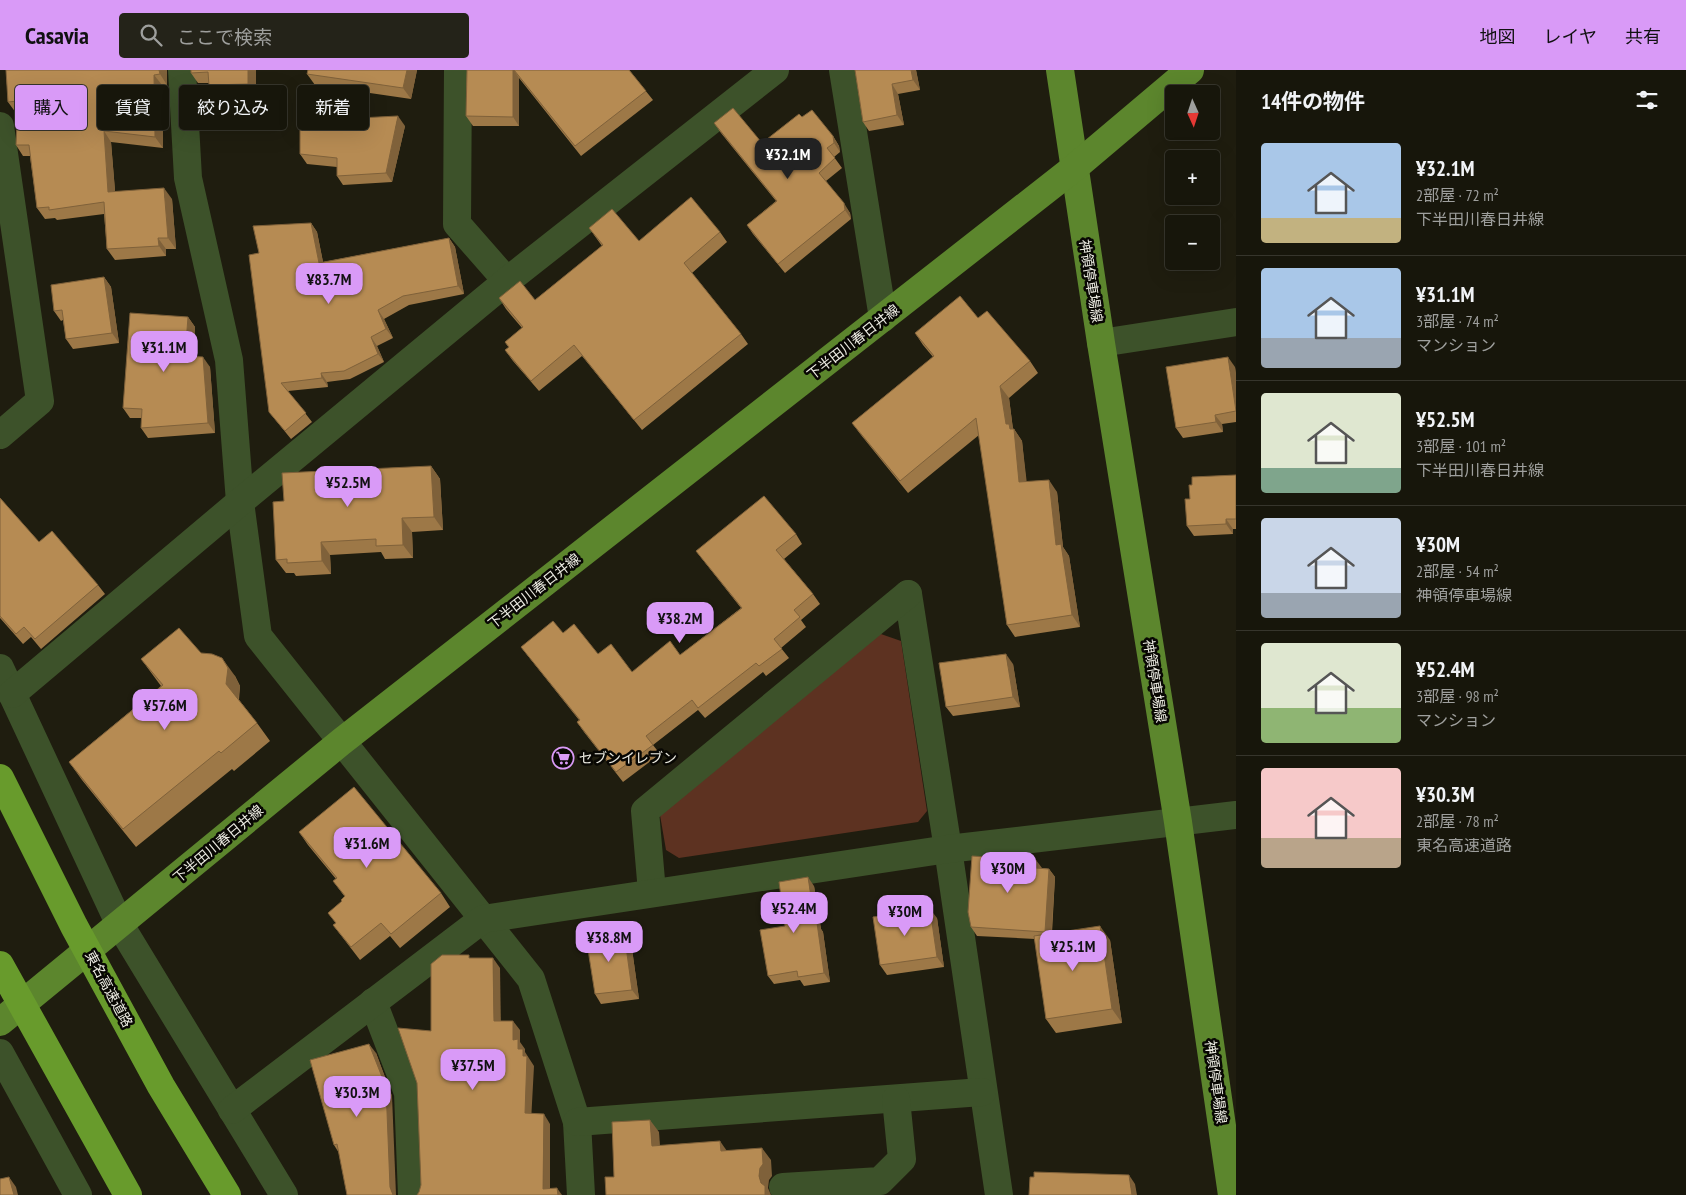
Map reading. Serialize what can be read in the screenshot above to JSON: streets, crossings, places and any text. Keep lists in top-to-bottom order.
{
  "streets": {
    "highway": ["東名高速道路"],
    "main road": ["神領停車場線", "下半田川春日井線"]
  },
  "crossings": [
    ["神領停車場線", "下半田川春日井線"]
  ],
  "places": {
    "supermarket": ["セブンイレブン"]
  },
  "north": "bottom",
  "page": {
    "header": "Casavia",
    "search": "ここで検索",
    "nav": ["地図", "レイヤ", "共有"],
    "heading": "14件の物件",
    "map_buttons": ["+", "−"],
    "chip": [
      "購入",
      "賃貸",
      "絞り込み",
      "新着"
    ],
    "list": [
      {
        "name": "¥32.1M",
        "note": "2部屋 · 72 m² · 下半田川春日井線"
      },
      {
        "name": "¥31.1M",
        "note": "3部屋 · 74 m² · マンション"
      },
      {
        "name": "¥52.5M",
        "note": "3部屋 · 101 m² · 下半田川春日井線"
      },
      {
        "name": "¥30M",
        "note": "2部屋 · 54 m² · 神領停車場線"
      },
      {
        "name": "¥52.4M",
        "note": "3部屋 · 98 m² · マンション"
      },
      {
        "name": "¥30.3M",
        "note": "2部屋 · 78 m² · 東名高速道路"
      }
    ],
    "price": [
      "¥32.1M",
      "¥83.7M",
      "¥31.1M",
      "¥52.5M",
      "¥38.2M",
      "¥57.6M",
      "¥31.6M",
      "¥30M",
      "¥52.4M",
      "¥30M",
      "¥38.8M",
      "¥25.1M",
      "¥37.5M",
      "¥30.3M"
    ]
  }
}
